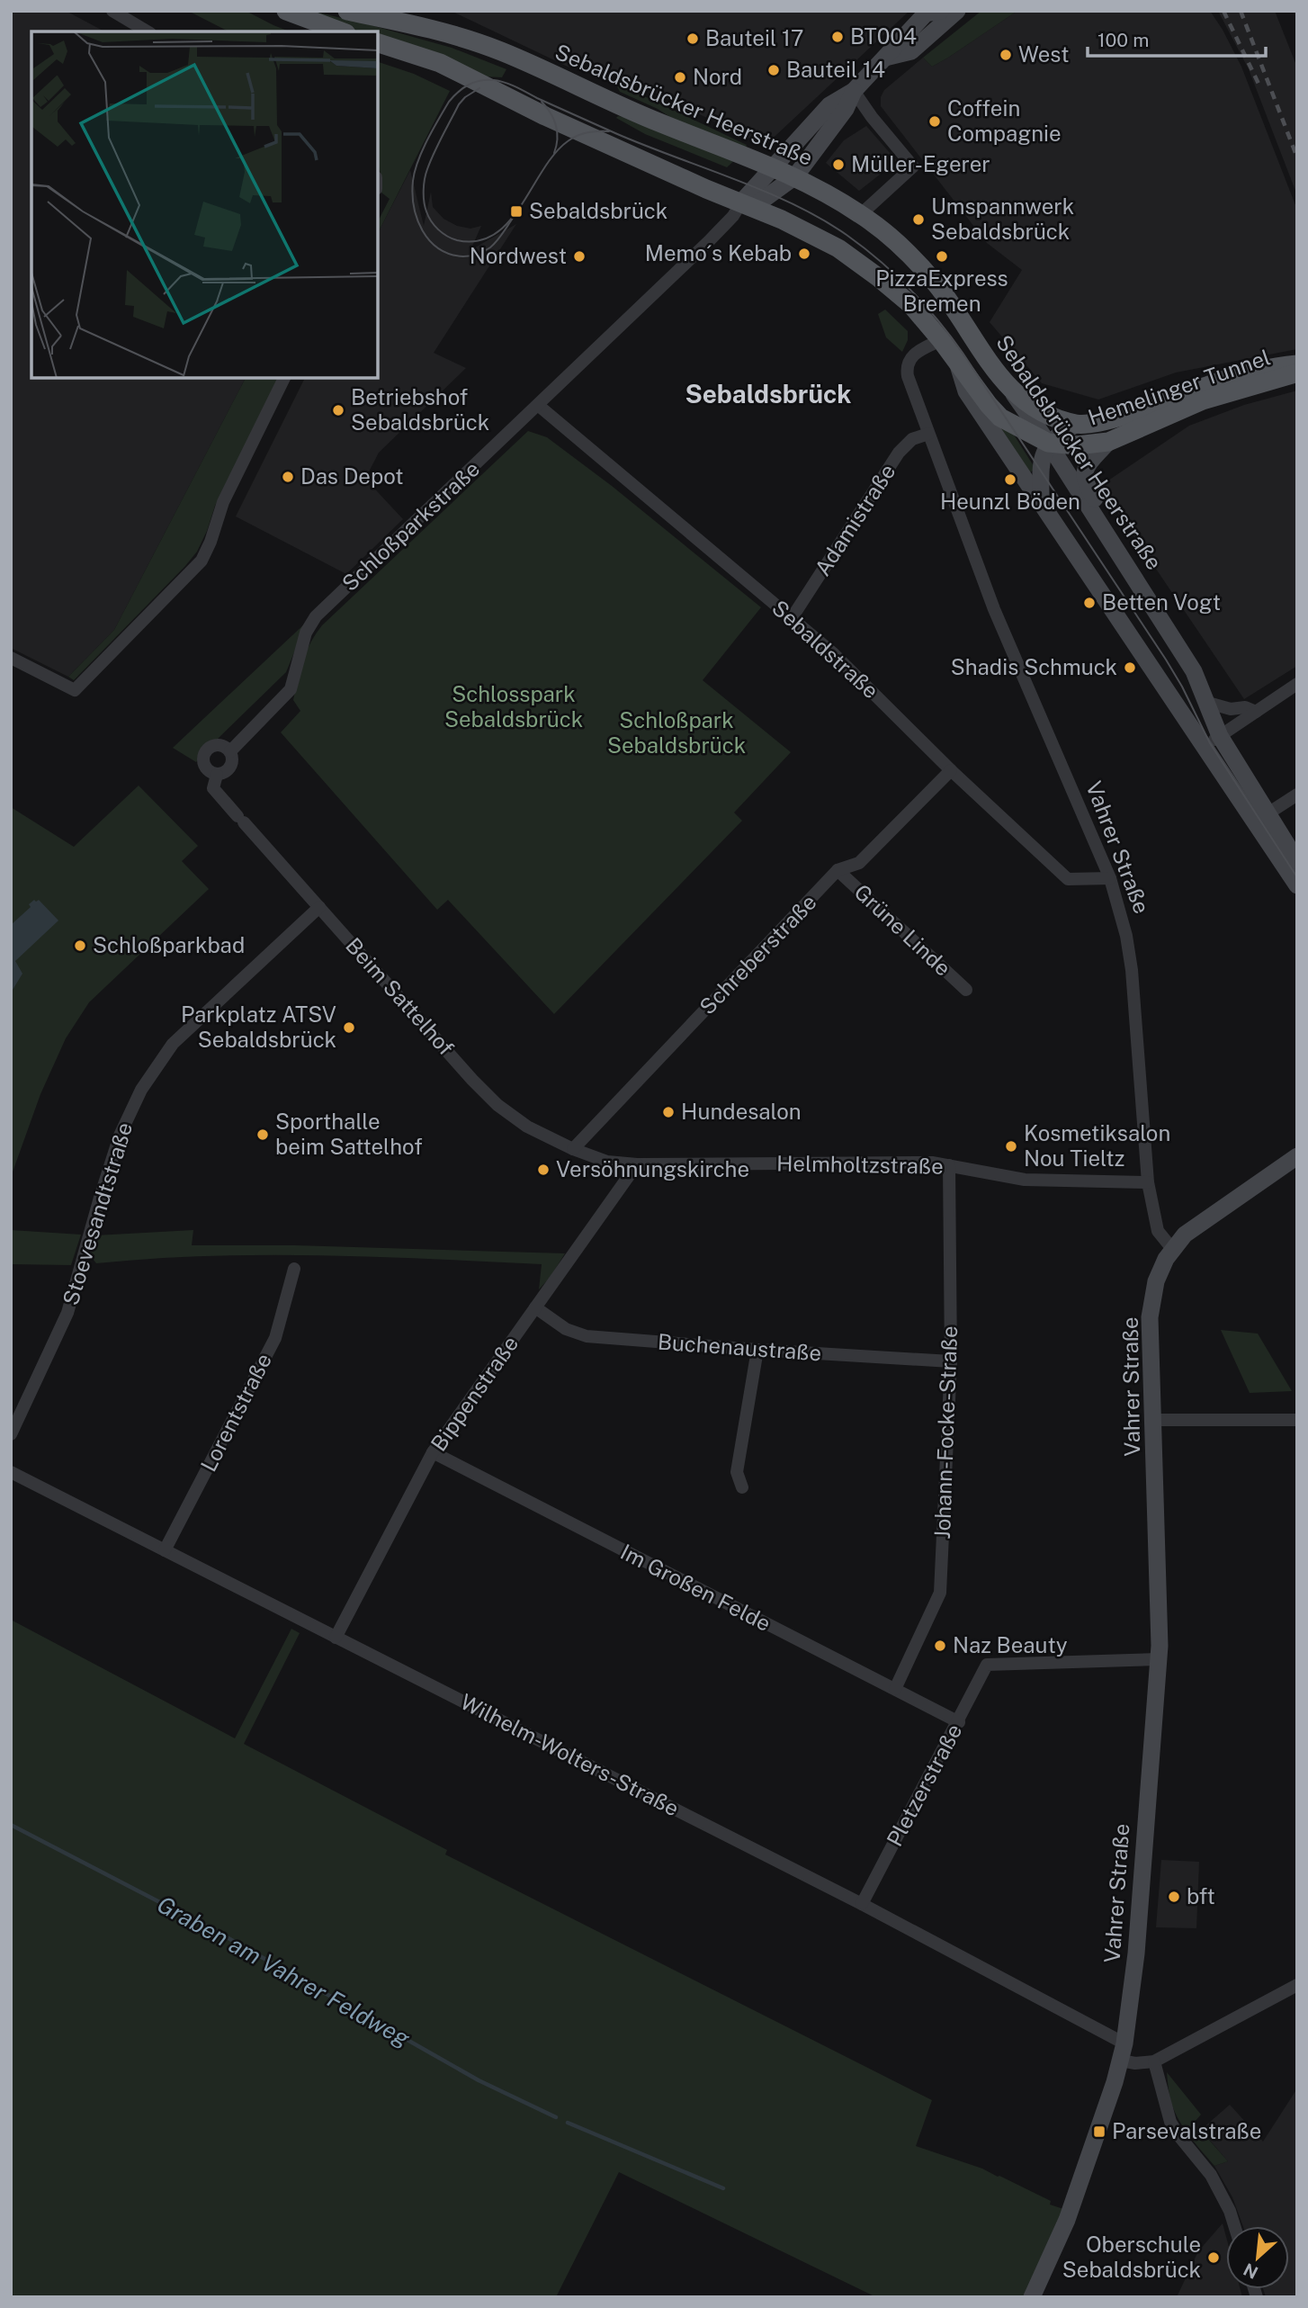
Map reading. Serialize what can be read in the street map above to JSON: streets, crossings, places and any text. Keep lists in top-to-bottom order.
{
  "streets": {
    "main road": ["Sebaldsbrücker Heerstraße", "Hemelinger Tunnel", "Vahrer Straße"],
    "street": [
      "Adamistraße",
      "Schloßparkstraße",
      "Sebaldstraße",
      "Grüne Linde",
      "Schreberstraße",
      "Beim Sattelhof",
      "Helmholtzstraße",
      "Stoevesandtstraße",
      "Buchenaustraße",
      "Bippenstraße",
      "Lorentstraße",
      "Johann-Focke-Straße",
      "Im Großen Felde",
      "Wilhelm-Wolters-Straße",
      "Pletzerstraße"
    ]
  },
  "crossings": [
    ["Sebaldsbrücker Heerstraße", "Hemelinger Tunnel"],
    ["Adamistraße", "Sebaldstraße"],
    ["Adamistraße", "Vahrer Straße"],
    ["Schloßparkstraße", "Sebaldstraße"],
    ["Schloßparkstraße", "Beim Sattelhof"],
    ["Sebaldstraße", "Vahrer Straße"],
    ["Sebaldstraße", "Schreberstraße"],
    ["Vahrer Straße", "Helmholtzstraße"],
    ["Vahrer Straße", "Wilhelm-Wolters-Straße"],
    ["Vahrer Straße", "Pletzerstraße"],
    ["Grüne Linde", "Schreberstraße"],
    ["Schreberstraße", "Beim Sattelhof"],
    ["Schreberstraße", "Helmholtzstraße"],
    ["Beim Sattelhof", "Helmholtzstraße"],
    ["Beim Sattelhof", "Stoevesandtstraße"],
    ["Helmholtzstraße", "Bippenstraße"],
    ["Helmholtzstraße", "Johann-Focke-Straße"],
    ["Buchenaustraße", "Bippenstraße"],
    ["Buchenaustraße", "Johann-Focke-Straße"],
    ["Bippenstraße", "Im Großen Felde"],
    ["Bippenstraße", "Wilhelm-Wolters-Straße"],
    ["Lorentstraße", "Wilhelm-Wolters-Straße"],
    ["Johann-Focke-Straße", "Im Großen Felde"],
    ["Im Großen Felde", "Pletzerstraße"],
    ["Wilhelm-Wolters-Straße", "Pletzerstraße"]
  ],
  "districts": ["Sebaldsbrück"],
  "water": ["Graben am Vahrer Feldweg"],
  "parks": ["Schlosspark Sebaldsbrück", "Schloßpark Sebaldsbrück"],
  "places": {
    "other": [
      "BT004",
      "Bauteil 17",
      "West",
      "Bauteil 14",
      "Nord",
      "Coffein Compagnie",
      "Müller-Egerer",
      "Umspannwerk Sebaldsbrück",
      "Memo´s Kebab",
      "Nordwest",
      "PizzaExpress Bremen",
      "Betriebshof Sebaldsbrück",
      "Das Depot",
      "Heunzl Böden",
      "Betten Vogt",
      "Shadis Schmuck",
      "Schloßparkbad",
      "Parkplatz ATSV Sebaldsbrück",
      "Hundesalon",
      "Sporthalle beim Sattelhof",
      "Kosmetiksalon Nou Tieltz",
      "Versöhnungskirche",
      "Naz Beauty",
      "bft",
      "Oberschule Sebaldsbrück"
    ],
    "transit": ["Sebaldsbrück", "Parsevalstraße"]
  },
  "scale_bar": "100 m",
  "north": "bottom left"
}
